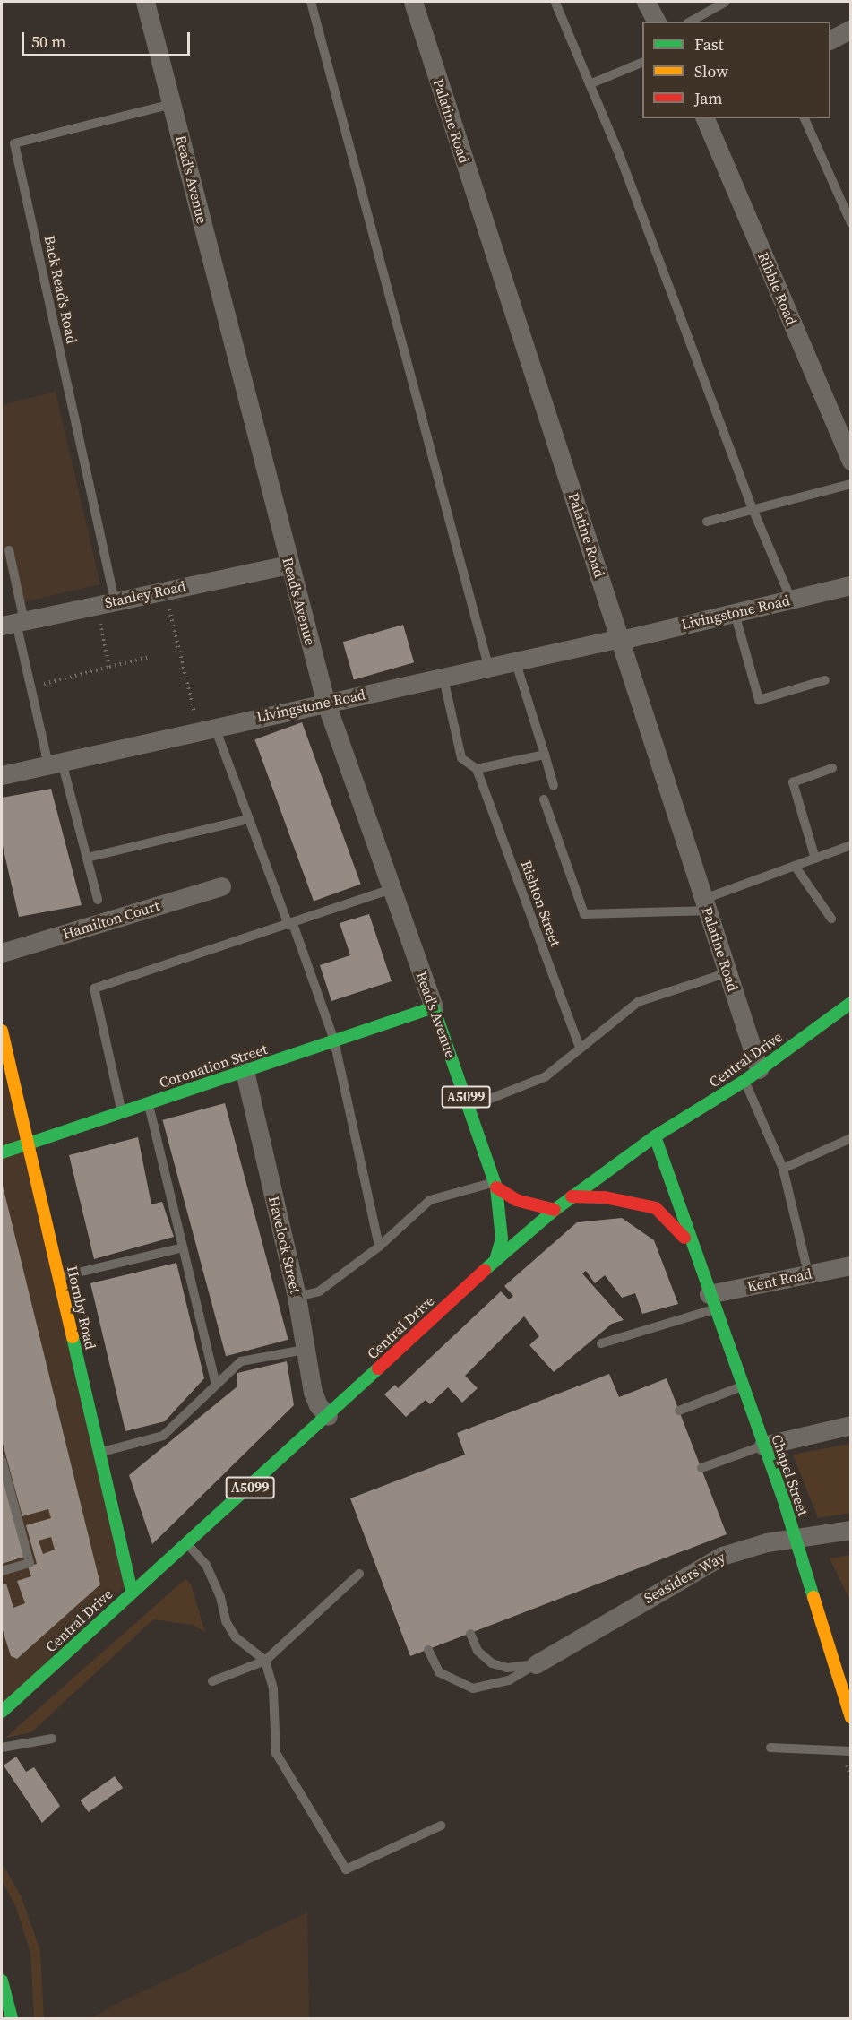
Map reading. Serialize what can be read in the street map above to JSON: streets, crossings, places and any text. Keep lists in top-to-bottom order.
{
  "streets": {
    "main road": [
      "Read's Avenue",
      "Central Drive",
      "Coronation Street",
      "A5099",
      "Hornby Road",
      "Chapel Street"
    ],
    "street": [
      "Palatine Road",
      "Ribble Road",
      "Stanley Road",
      "Livingstone Road",
      "Hamilton Court",
      "Havelock Street",
      "Kent Road",
      "Seasiders Way"
    ],
    "lane": ["Back Read's Road", "Rishton Street"]
  },
  "crossings": [
    ["Palatine Road", "Livingstone Road"],
    ["Palatine Road", "Central Drive"],
    ["Read's Avenue", "Back Read's Road"],
    ["Read's Avenue", "Stanley Road"],
    ["Read's Avenue", "Livingstone Road"],
    ["Read's Avenue", "Central Drive"],
    ["Read's Avenue", "Coronation Street"],
    ["Back Read's Road", "Stanley Road"],
    ["Central Drive", "Havelock Street"],
    ["Central Drive", "Hornby Road"],
    ["Central Drive", "Chapel Street"],
    ["Coronation Street", "Havelock Street"],
    ["Coronation Street", "Hornby Road"],
    ["Kent Road", "Chapel Street"]
  ],
  "legend": ["Fast", "Slow", "Jam"],
  "scale_bar": "50 m"
}
